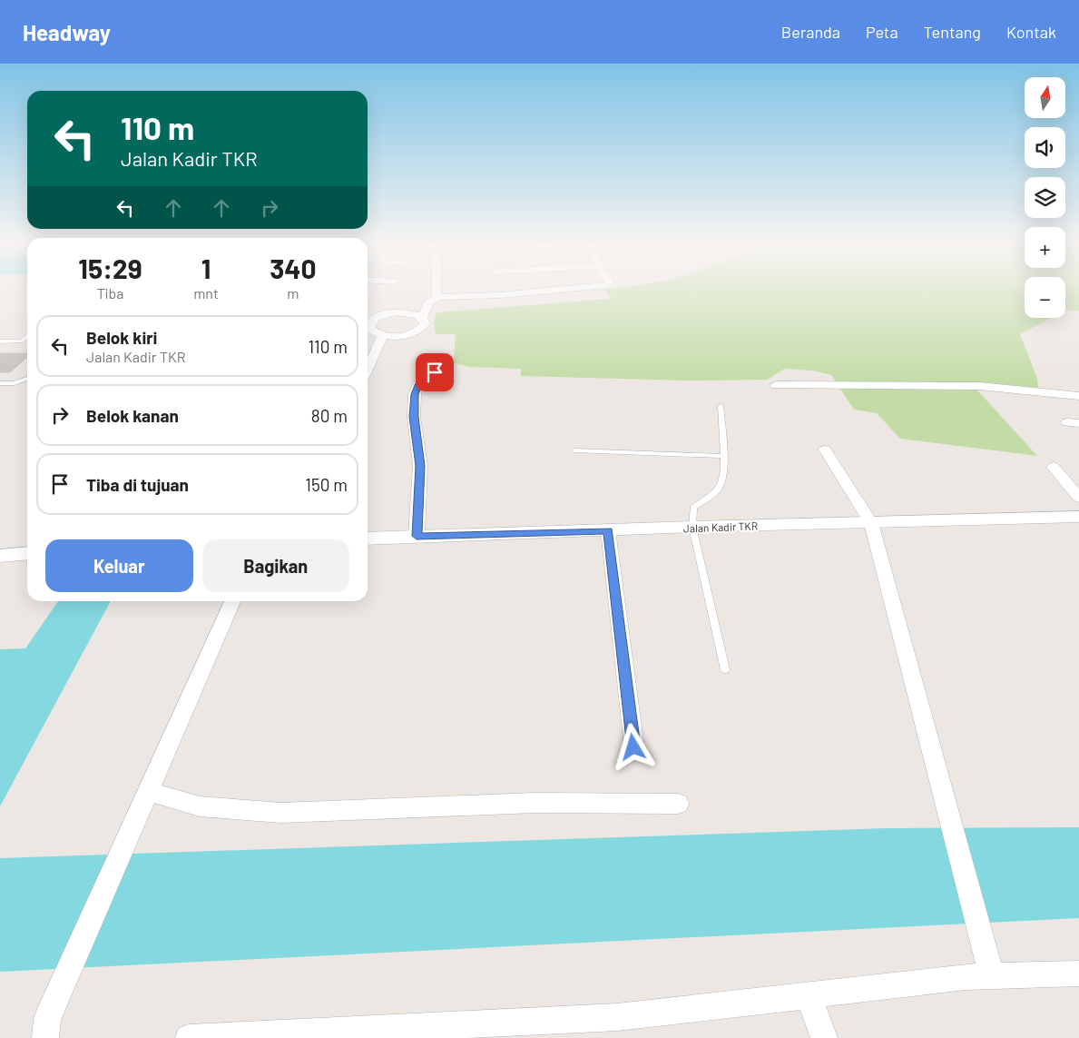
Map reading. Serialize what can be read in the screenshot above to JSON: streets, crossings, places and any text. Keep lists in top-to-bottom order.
{
  "streets": {
    "street": ["Jalan Kadir TKR"]
  },
  "north": "top",
  "page": {
    "header": "Headway",
    "nav": [
      "Beranda",
      "Peta",
      "Tentang",
      "Kontak"
    ],
    "map_buttons": ["+", "−"],
    "turn": ["110 m", "Jalan Kadir TKR"],
    "eta": [
      "15:29",
      "Tiba",
      "1",
      "mnt",
      "340",
      "m"
    ],
    "list": [
      {
        "name": "Belok kiri",
        "note": "Jalan Kadir TKR",
        "value": "110 m"
      },
      {
        "name": "Belok kanan",
        "value": "80 m"
      },
      {
        "name": "Tiba di tujuan",
        "value": "150 m"
      }
    ],
    "buttons": ["Keluar", "Bagikan"]
  }
}
